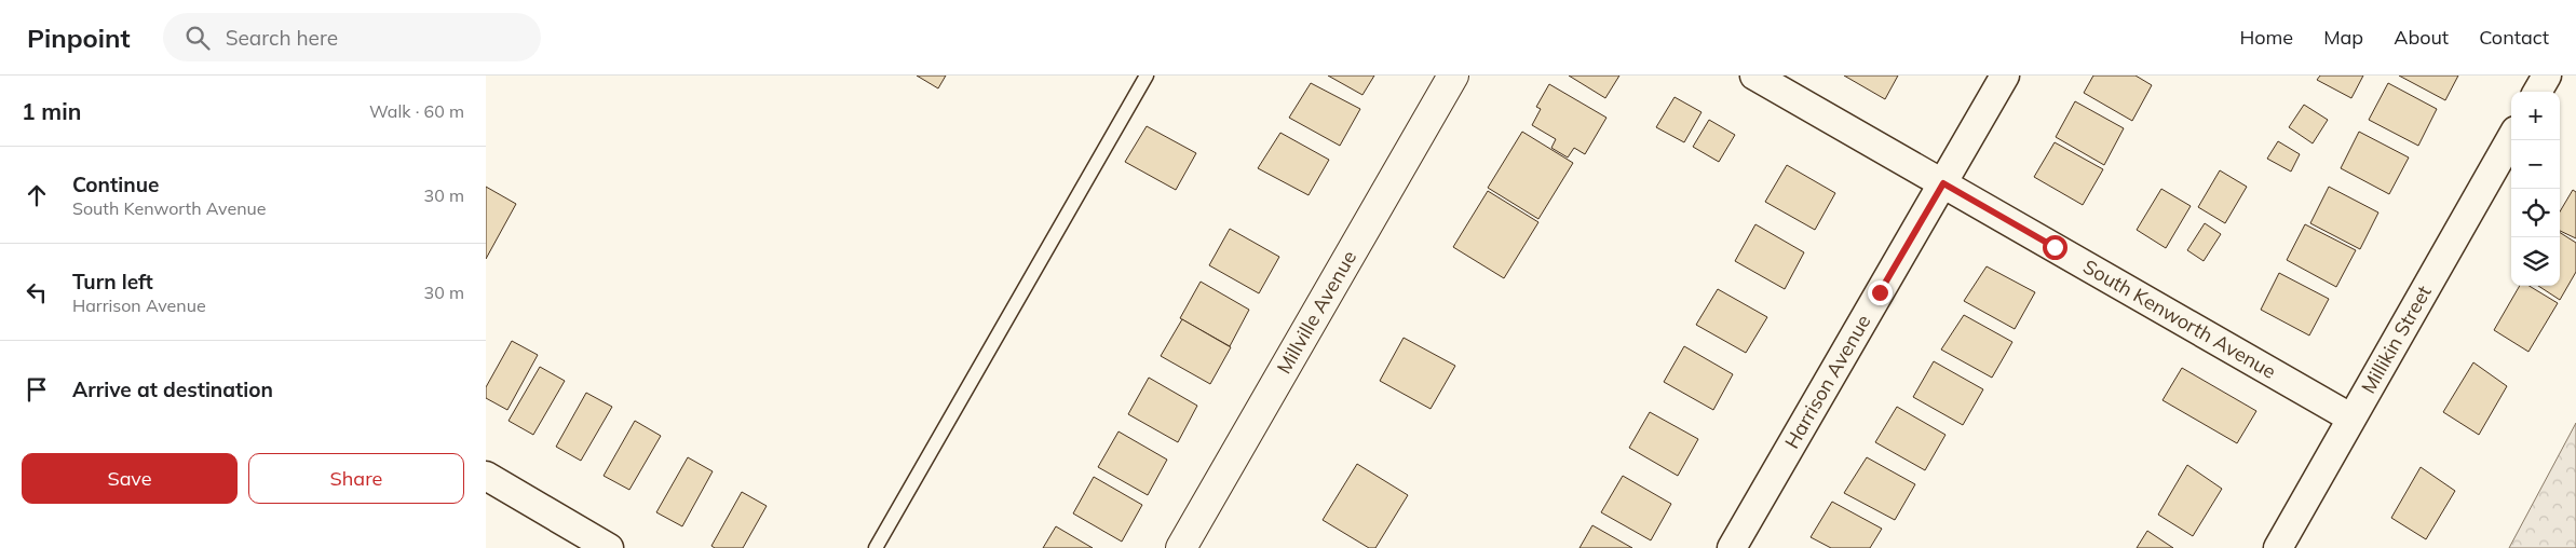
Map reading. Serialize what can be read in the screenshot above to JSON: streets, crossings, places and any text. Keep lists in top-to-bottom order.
{
  "streets": {
    "main road": ["Millville Avenue"],
    "street": ["South Kenworth Avenue", "Millikin Street", "Harrison Avenue"]
  },
  "crossings": [
    ["South Kenworth Avenue", "Millikin Street"],
    ["South Kenworth Avenue", "Harrison Avenue"]
  ],
  "page": {
    "header": "Pinpoint",
    "search": "Search here",
    "nav": [
      "Home",
      "Map",
      "About",
      "Contact"
    ],
    "heading": ["1 min", "Walk · 60 m"],
    "map_buttons": ["+", "−"],
    "list": [
      ["Continue", "South Kenworth Avenue", "30 m"],
      ["Turn left", "Harrison Avenue", "30 m"],
      "Arrive at destination"
    ],
    "buttons": ["Save", "Share"]
  }
}
